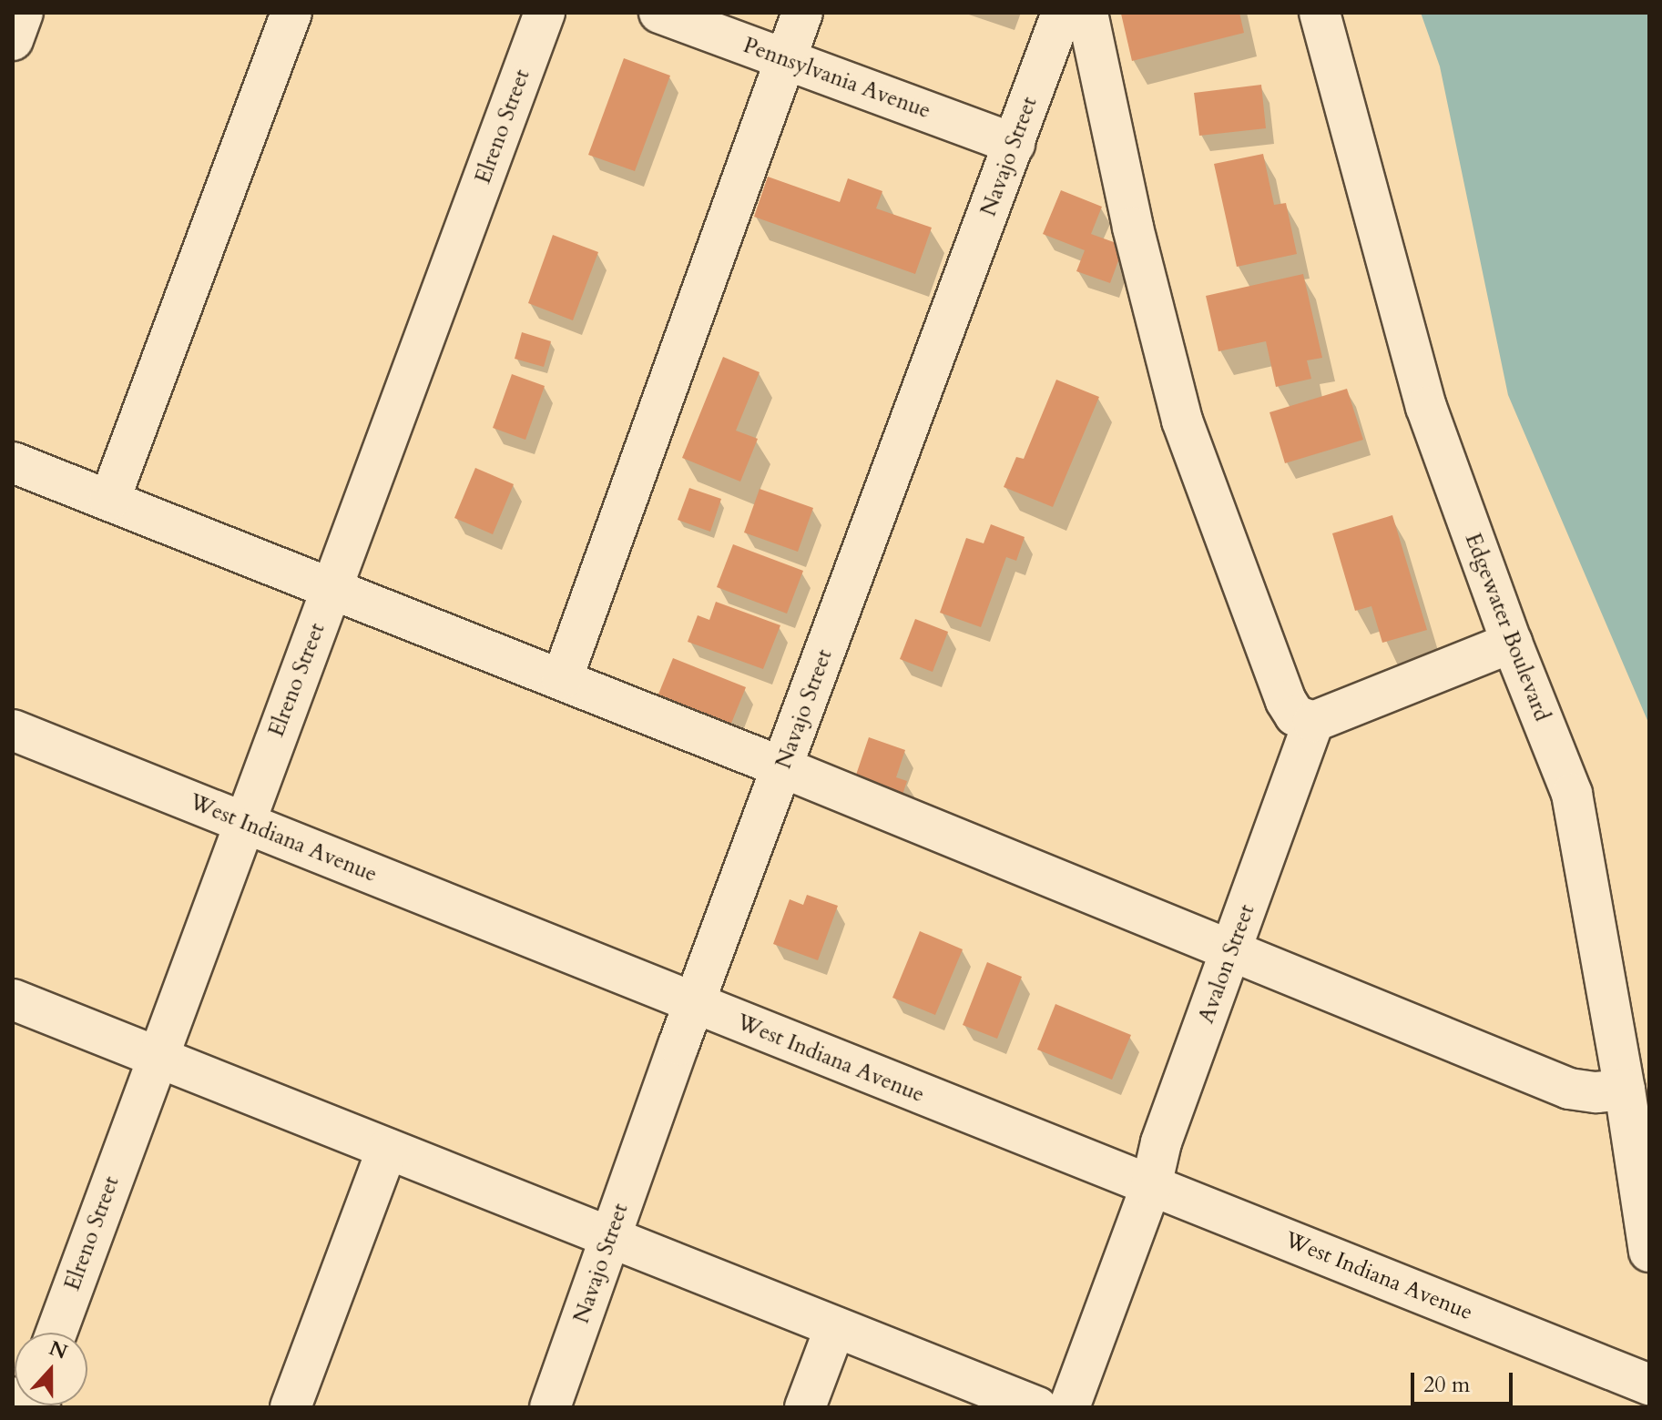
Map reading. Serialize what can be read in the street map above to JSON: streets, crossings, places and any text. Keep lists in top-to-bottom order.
{
  "streets": {
    "street": [
      "Pennsylvania Avenue",
      "Elreno Street",
      "Navajo Street",
      "Edgewater Boulevard",
      "West Indiana Avenue",
      "Avalon Street"
    ]
  },
  "crossings": [
    ["Pennsylvania Avenue", "Navajo Street"],
    ["Elreno Street", "West Indiana Avenue"],
    ["Navajo Street", "West Indiana Avenue"],
    ["West Indiana Avenue", "Avalon Street"]
  ],
  "scale_bar": "20 m",
  "north": "top"
}
